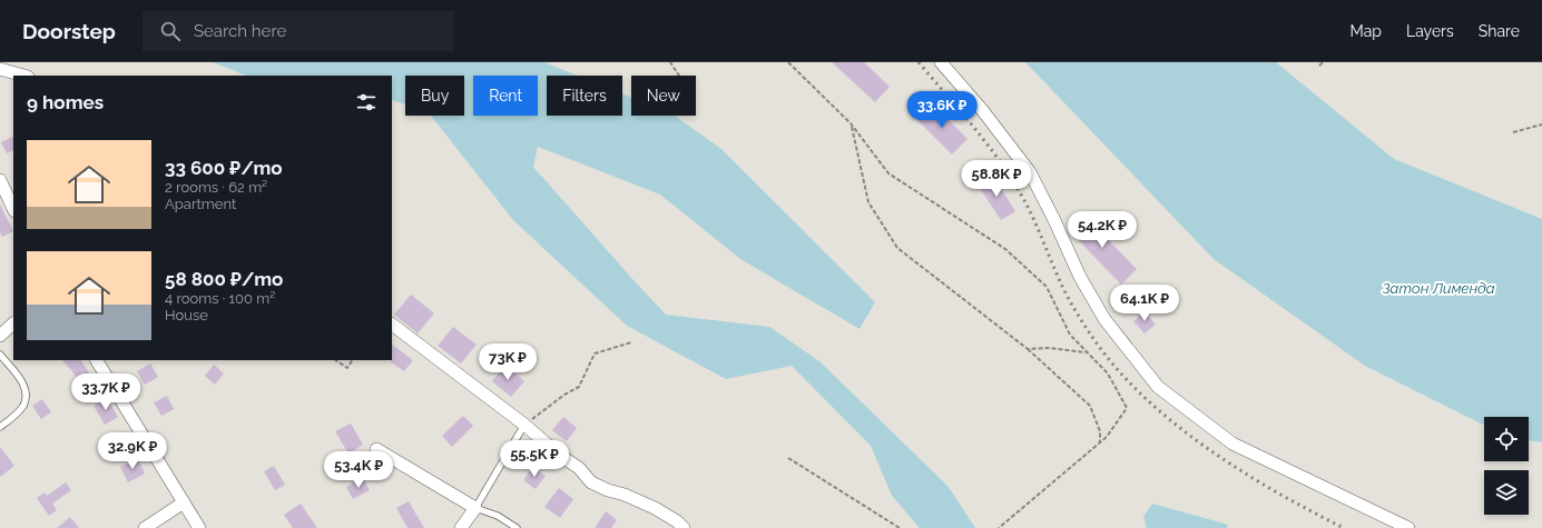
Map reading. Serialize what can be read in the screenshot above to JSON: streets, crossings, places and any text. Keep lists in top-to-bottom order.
{
  "water": ["Затон Лименда"],
  "page": {
    "header": "Doorstep",
    "search": "Search here",
    "nav": ["Map", "Layers", "Share"],
    "chip": [
      "Buy",
      "Rent",
      "Filters",
      "New"
    ],
    "heading": "9 homes",
    "price": [
      "33.6K ₽",
      "58.8K ₽",
      "54.2K ₽",
      "64.1K ₽",
      "73K ₽",
      "33.7K ₽",
      "32.9K ₽",
      "55.5K ₽",
      "53.4K ₽"
    ],
    "list": [
      {
        "name": "33 600 ₽/mo",
        "note": "2 rooms · 62 m² · Apartment"
      },
      {
        "name": "58 800 ₽/mo",
        "note": "4 rooms · 100 m² · House"
      }
    ]
  }
}
